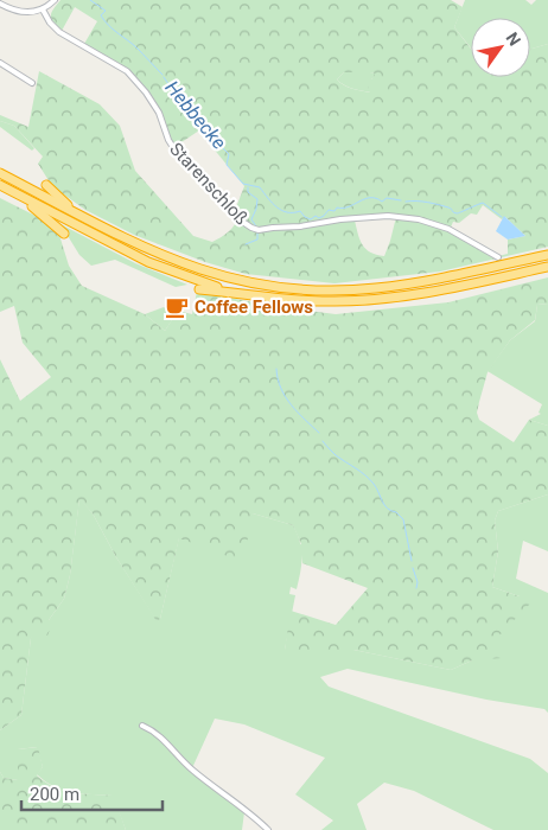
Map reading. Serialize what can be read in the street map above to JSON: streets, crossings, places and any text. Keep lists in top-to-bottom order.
{
  "streets": {
    "street": ["Starenschloß"]
  },
  "water": ["Hebbecke"],
  "places": {
    "cafe": ["Coffee Fellows"]
  },
  "scale_bar": "200 m",
  "north": "top right"
}
